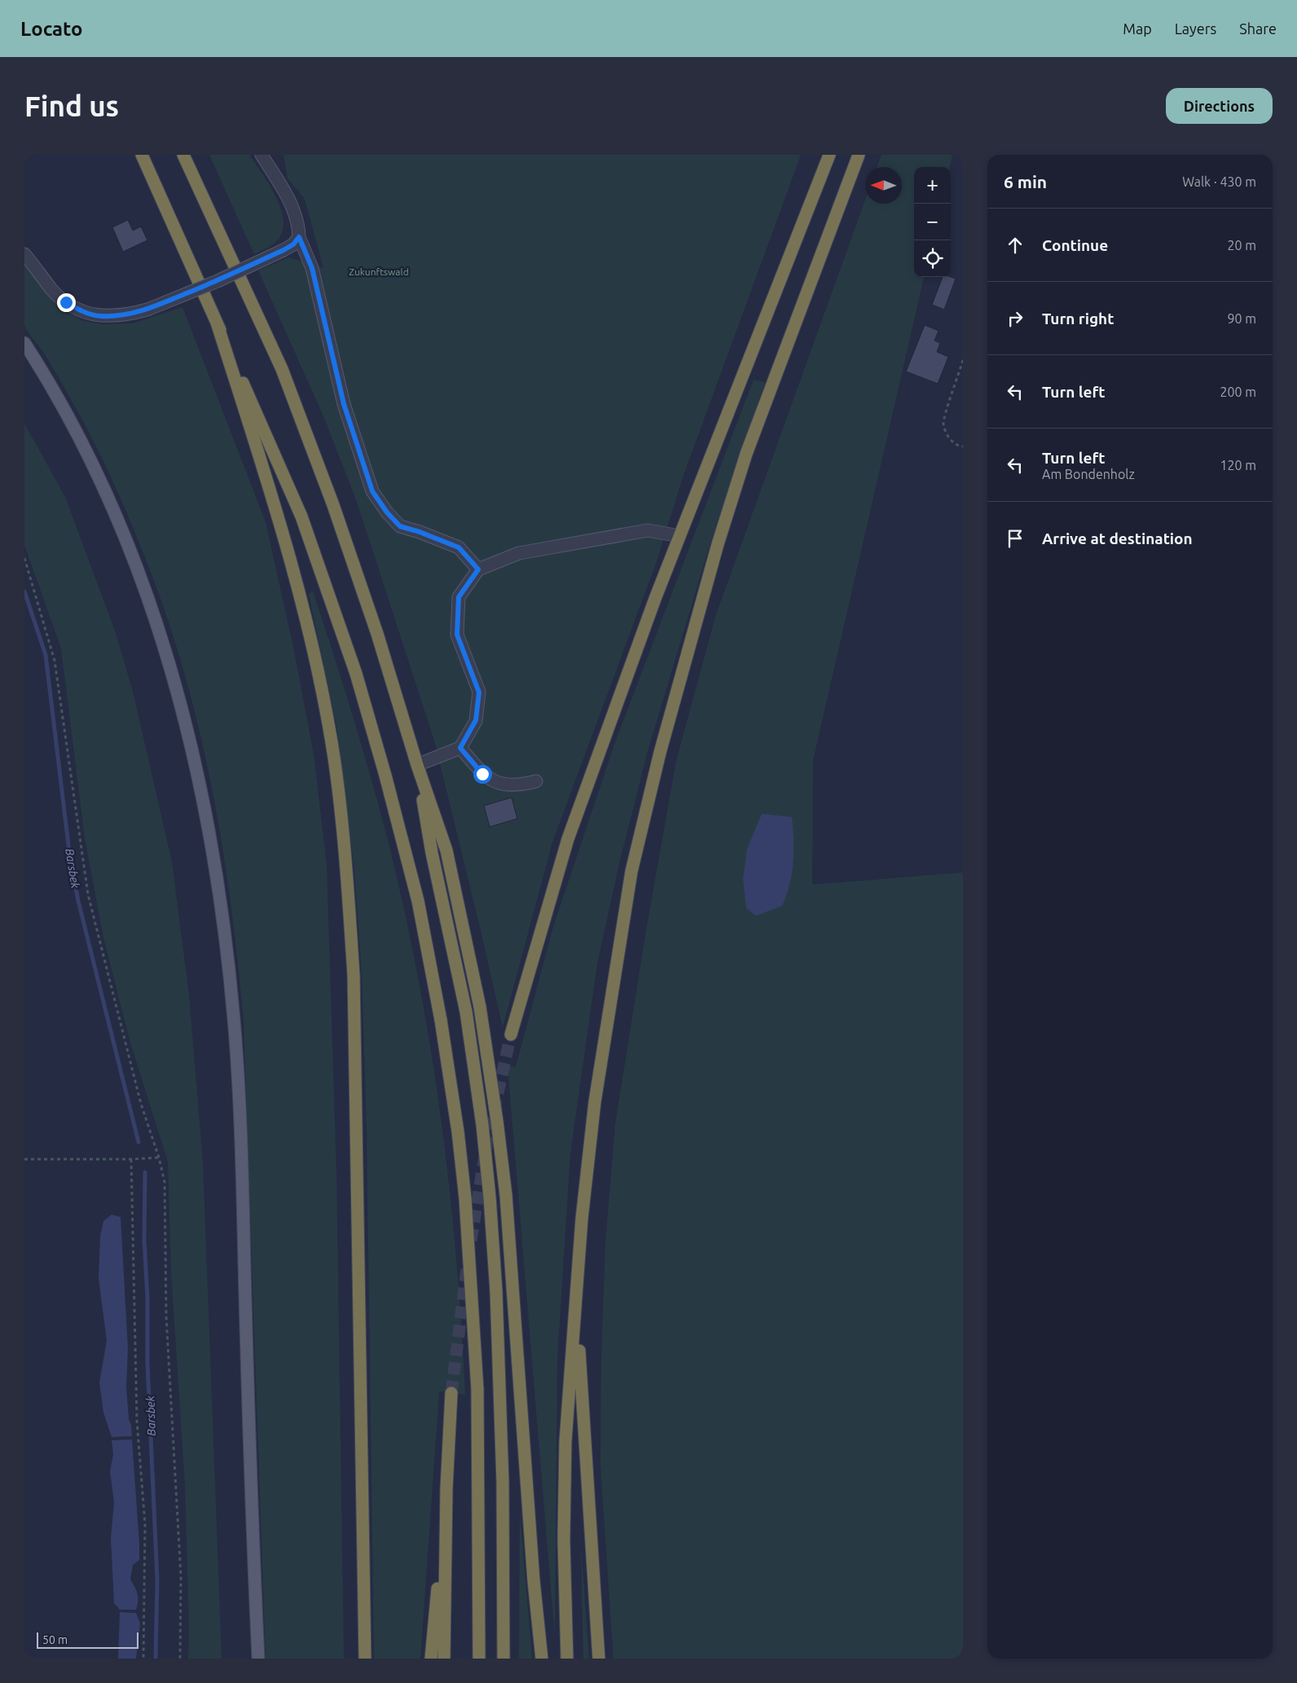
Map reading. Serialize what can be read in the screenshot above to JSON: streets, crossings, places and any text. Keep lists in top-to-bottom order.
{
  "water": ["Barsbek"],
  "parks": ["Zukunftswald"],
  "scale_bar": "50 m",
  "north": "left",
  "page": {
    "header": "Locato",
    "nav": ["Map", "Layers", "Share"],
    "buttons": "Directions",
    "title": "Find us",
    "heading": ["6 min", "Walk · 430 m"],
    "map_buttons": ["+", "−"],
    "list": [
      ["Continue", "20 m"],
      ["Turn right", "90 m"],
      ["Turn left", "200 m"],
      ["Turn left", "Am Bondenholz", "120 m"],
      "Arrive at destination"
    ],
    "scale": "50 m"
  }
}
